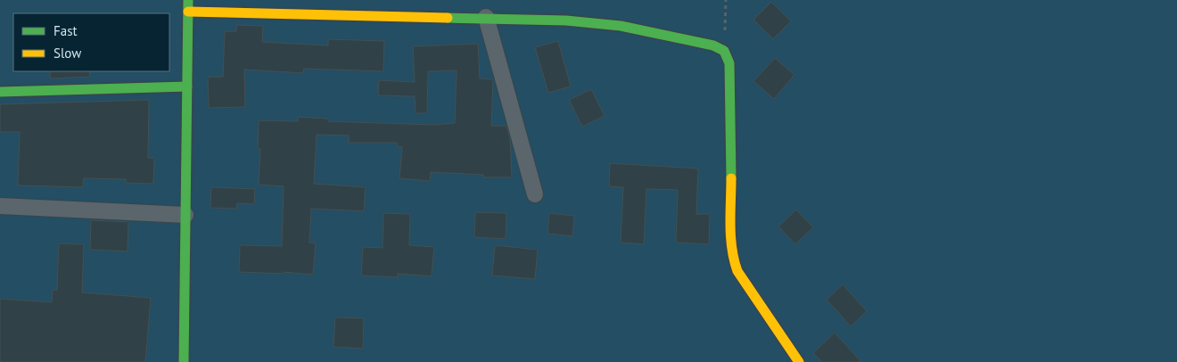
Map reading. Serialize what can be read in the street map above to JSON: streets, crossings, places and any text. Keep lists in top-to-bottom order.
{
  "legend": ["Fast", "Slow"]
}
